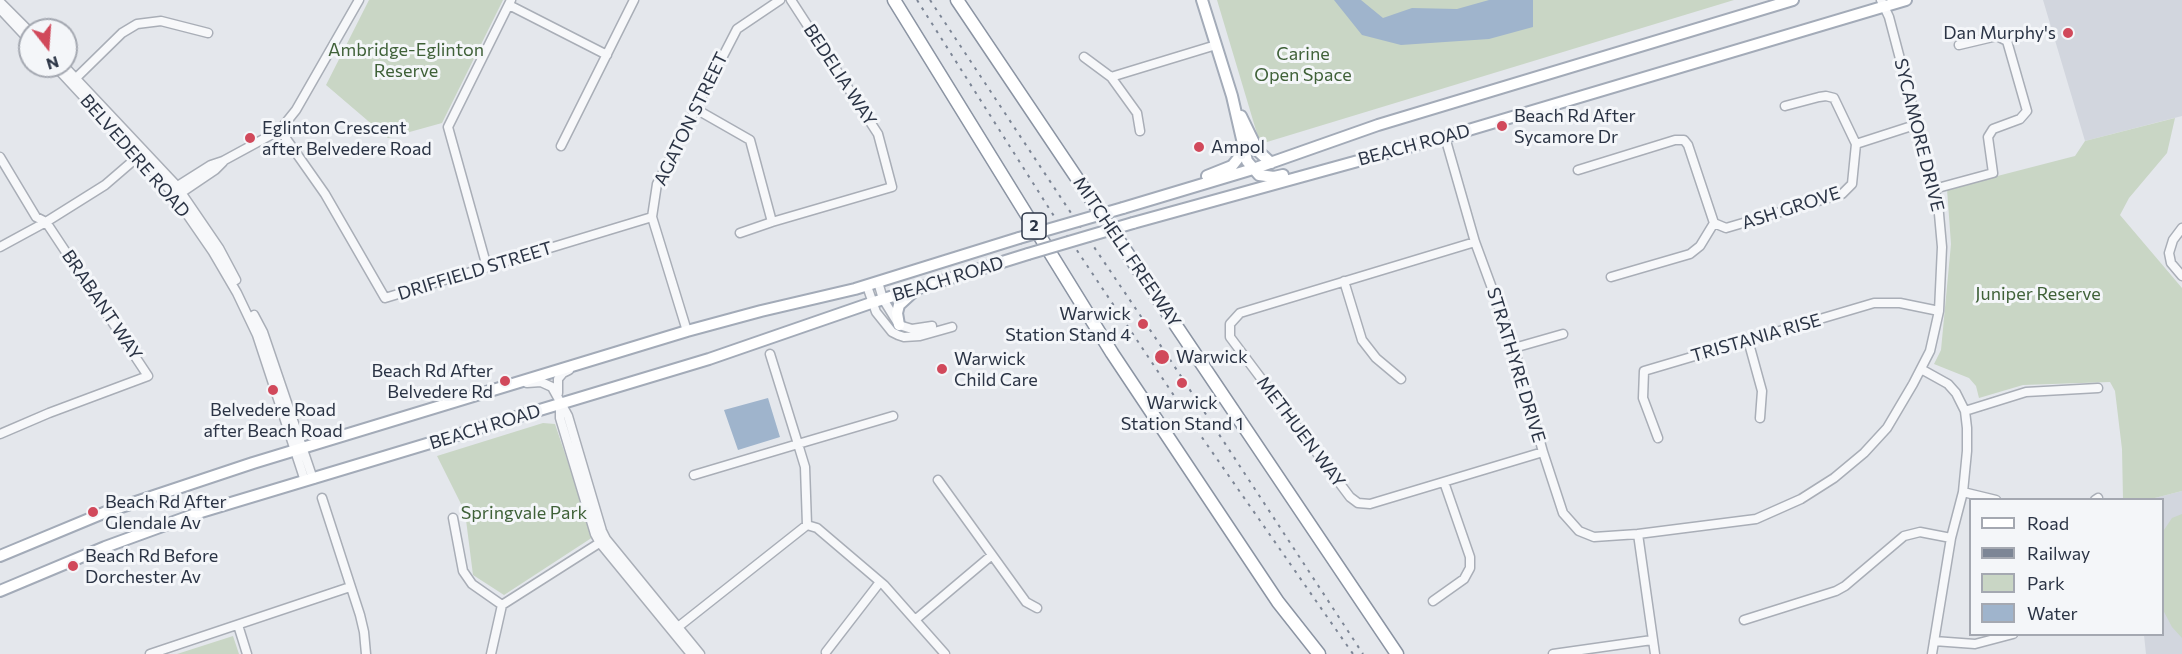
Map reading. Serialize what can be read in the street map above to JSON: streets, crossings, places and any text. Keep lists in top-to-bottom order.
{
  "streets": {
    "highway": ["2", "MITCHELL FREEWAY"],
    "main road": ["BEACH ROAD"],
    "street": [
      "BEDELIA WAY",
      "AGATON STREET",
      "SYCAMORE DRIVE",
      "BELVEDERE ROAD",
      "ASH GROVE",
      "DRIFFIELD STREET",
      "BRABANT WAY",
      "TRISTANIA RISE",
      "STRATHYRE DRIVE",
      "METHUEN WAY"
    ]
  },
  "crossings": [
    ["AGATON STREET", "BEACH ROAD"],
    ["AGATON STREET", "DRIFFIELD STREET"],
    ["SYCAMORE DRIVE", "BEACH ROAD"],
    ["SYCAMORE DRIVE", "TRISTANIA RISE"],
    ["SYCAMORE DRIVE", "STRATHYRE DRIVE"],
    ["BEACH ROAD", "BELVEDERE ROAD"],
    ["BEACH ROAD", "STRATHYRE DRIVE"],
    ["STRATHYRE DRIVE", "METHUEN WAY"]
  ],
  "parks": [
    "Ambridge-Eglinton Reserve",
    "Carine Open Space",
    "Juniper Reserve",
    "Springvale Park"
  ],
  "places": [
    "Dan Murphy's",
    "Beach Rd After Sycamore Dr",
    "Eglinton Crescent after Belvedere Road",
    "Ampol",
    "Warwick Station Stand 4",
    "Warwick",
    "Warwick Child Care",
    "Beach Rd After Belvedere Rd",
    "Warwick Station Stand 1",
    "Belvedere Road after Beach Road",
    "Beach Rd After Glendale Av",
    "Beach Rd Before Dorchester Av"
  ],
  "legend": [
    "Road",
    "Railway",
    "Park",
    "Water"
  ],
  "north": "bottom"
}
